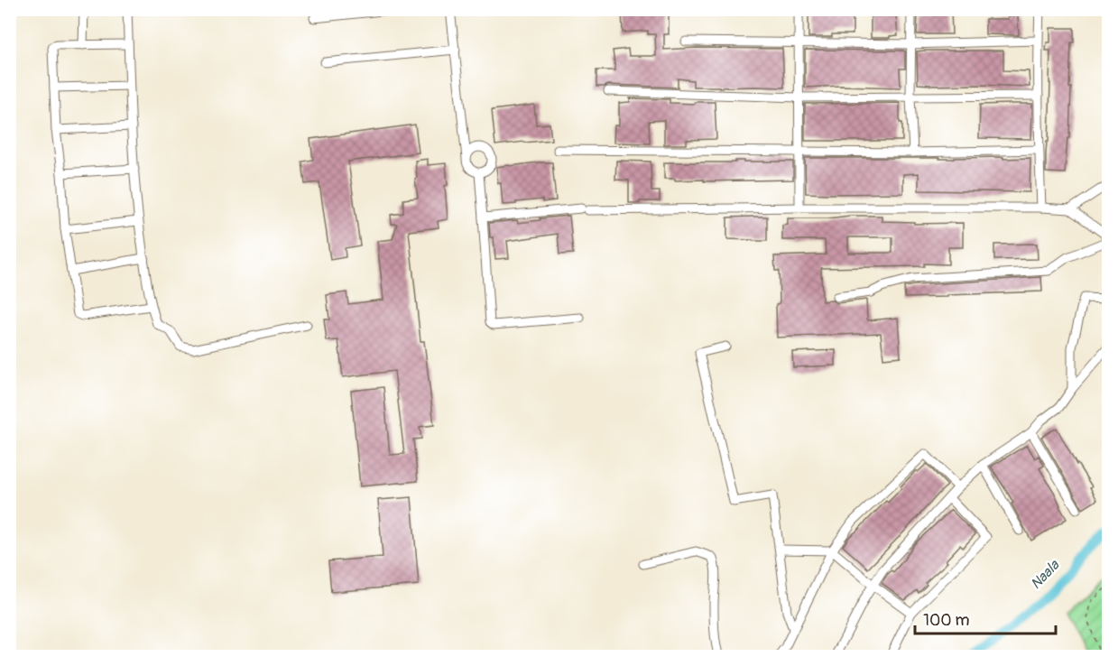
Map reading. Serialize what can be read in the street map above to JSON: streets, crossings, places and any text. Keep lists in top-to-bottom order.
{
  "water": ["Naala"],
  "scale_bar": "100 m"
}
